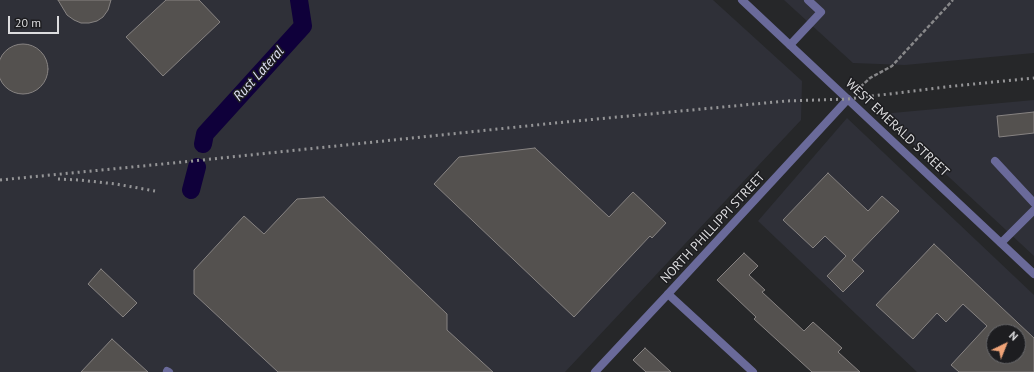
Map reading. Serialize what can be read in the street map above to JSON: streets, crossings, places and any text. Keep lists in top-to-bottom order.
{
  "streets": {
    "street": ["WEST EMERALD STREET", "NORTH PHILLIPPI STREET"]
  },
  "crossings": [
    ["WEST EMERALD STREET", "NORTH PHILLIPPI STREET"]
  ],
  "water": ["Rust Lateral"],
  "scale_bar": "20 m",
  "north": "top right"
}
